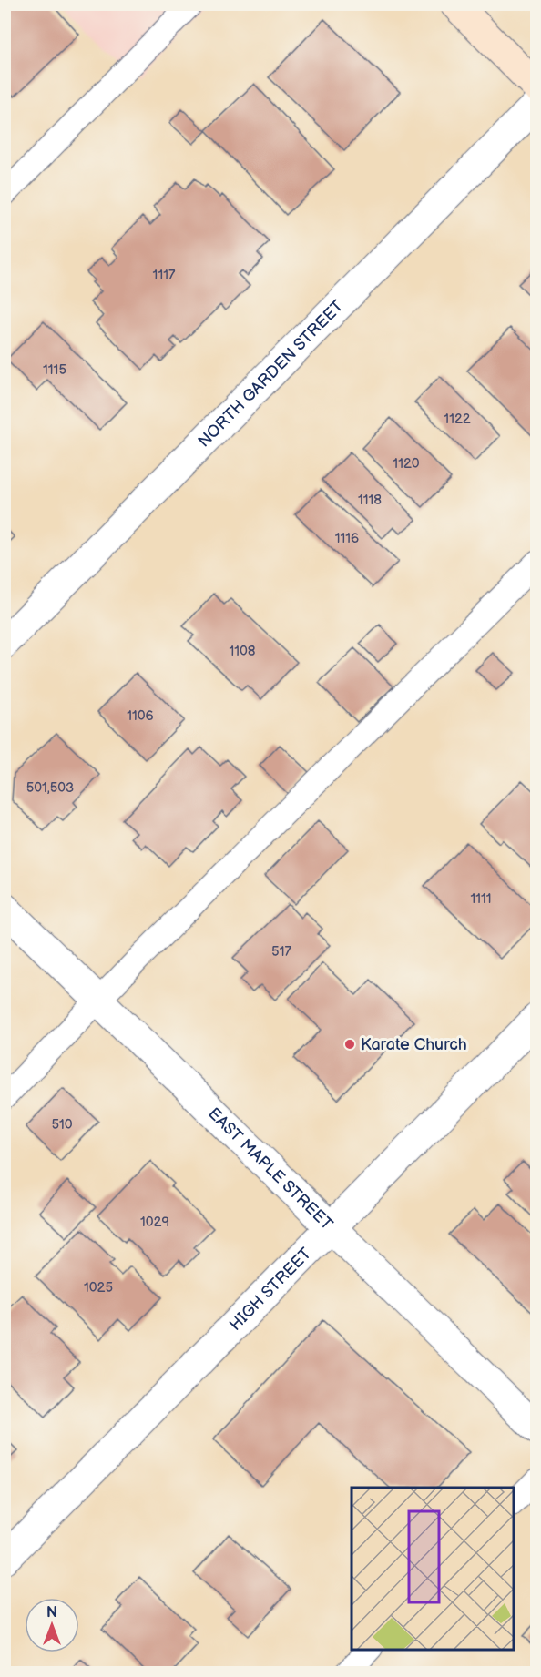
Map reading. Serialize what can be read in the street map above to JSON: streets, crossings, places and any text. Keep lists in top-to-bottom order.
{
  "streets": {
    "street": ["NORTH GARDEN STREET", "EAST MAPLE STREET", "HIGH STREET"]
  },
  "crossings": [
    ["EAST MAPLE STREET", "HIGH STREET"]
  ],
  "places": ["Karate Church"],
  "house_numbers": [
    "1117",
    "1115",
    "1122",
    "1120",
    "1118",
    "1116",
    "1108",
    "1106",
    "501,503",
    "1111",
    "517",
    "510",
    "1029",
    "1025"
  ],
  "north": "top"
}
